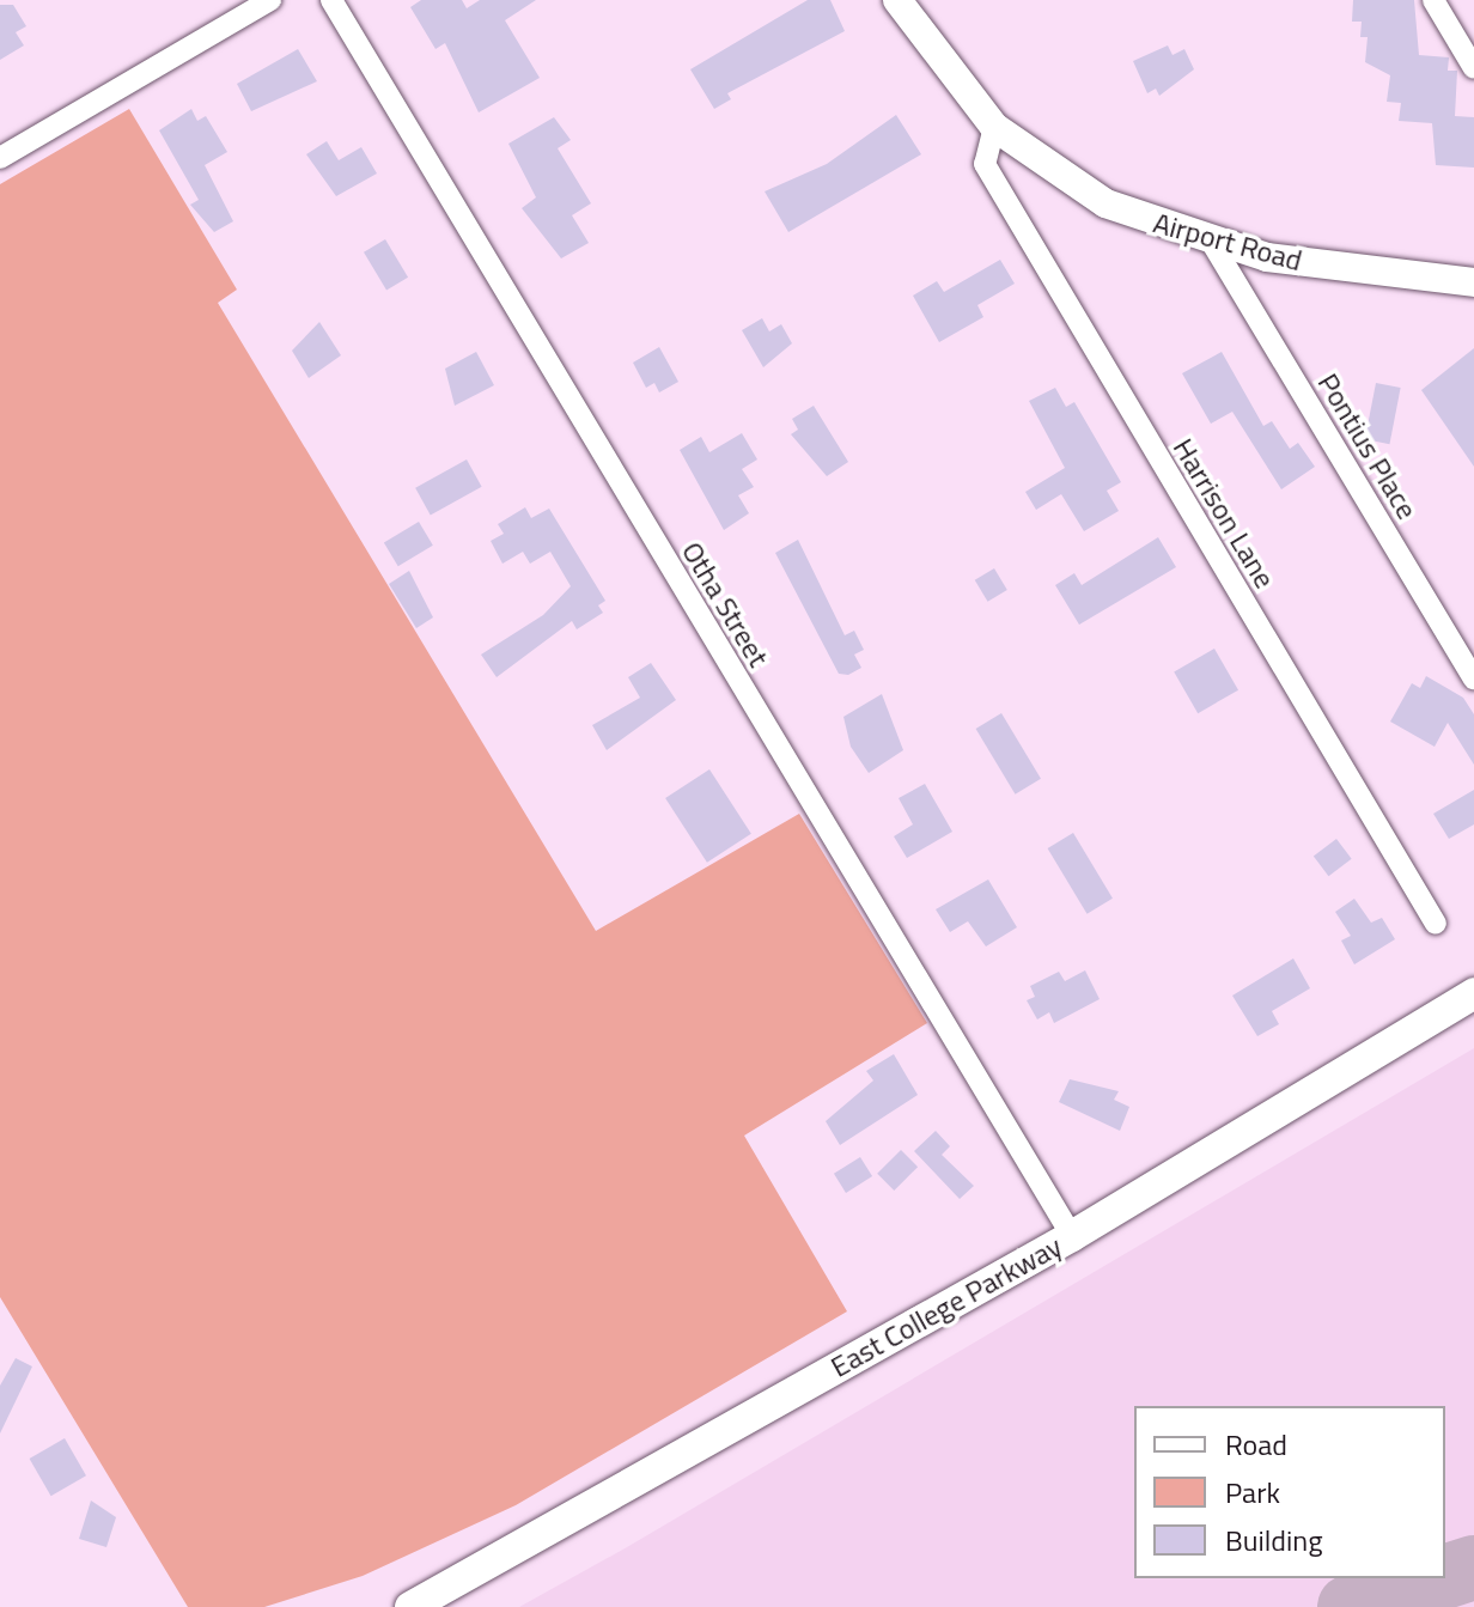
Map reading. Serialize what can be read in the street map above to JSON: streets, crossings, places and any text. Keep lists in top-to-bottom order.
{
  "streets": {
    "main road": ["East College Parkway"],
    "street": [
      "Airport Road",
      "Pontius Place",
      "Harrison Lane",
      "Otha Street"
    ]
  },
  "crossings": [
    ["Airport Road", "Pontius Place"],
    ["Airport Road", "Harrison Lane"],
    ["Otha Street", "East College Parkway"]
  ],
  "legend": ["Road", "Park", "Building"]
}
